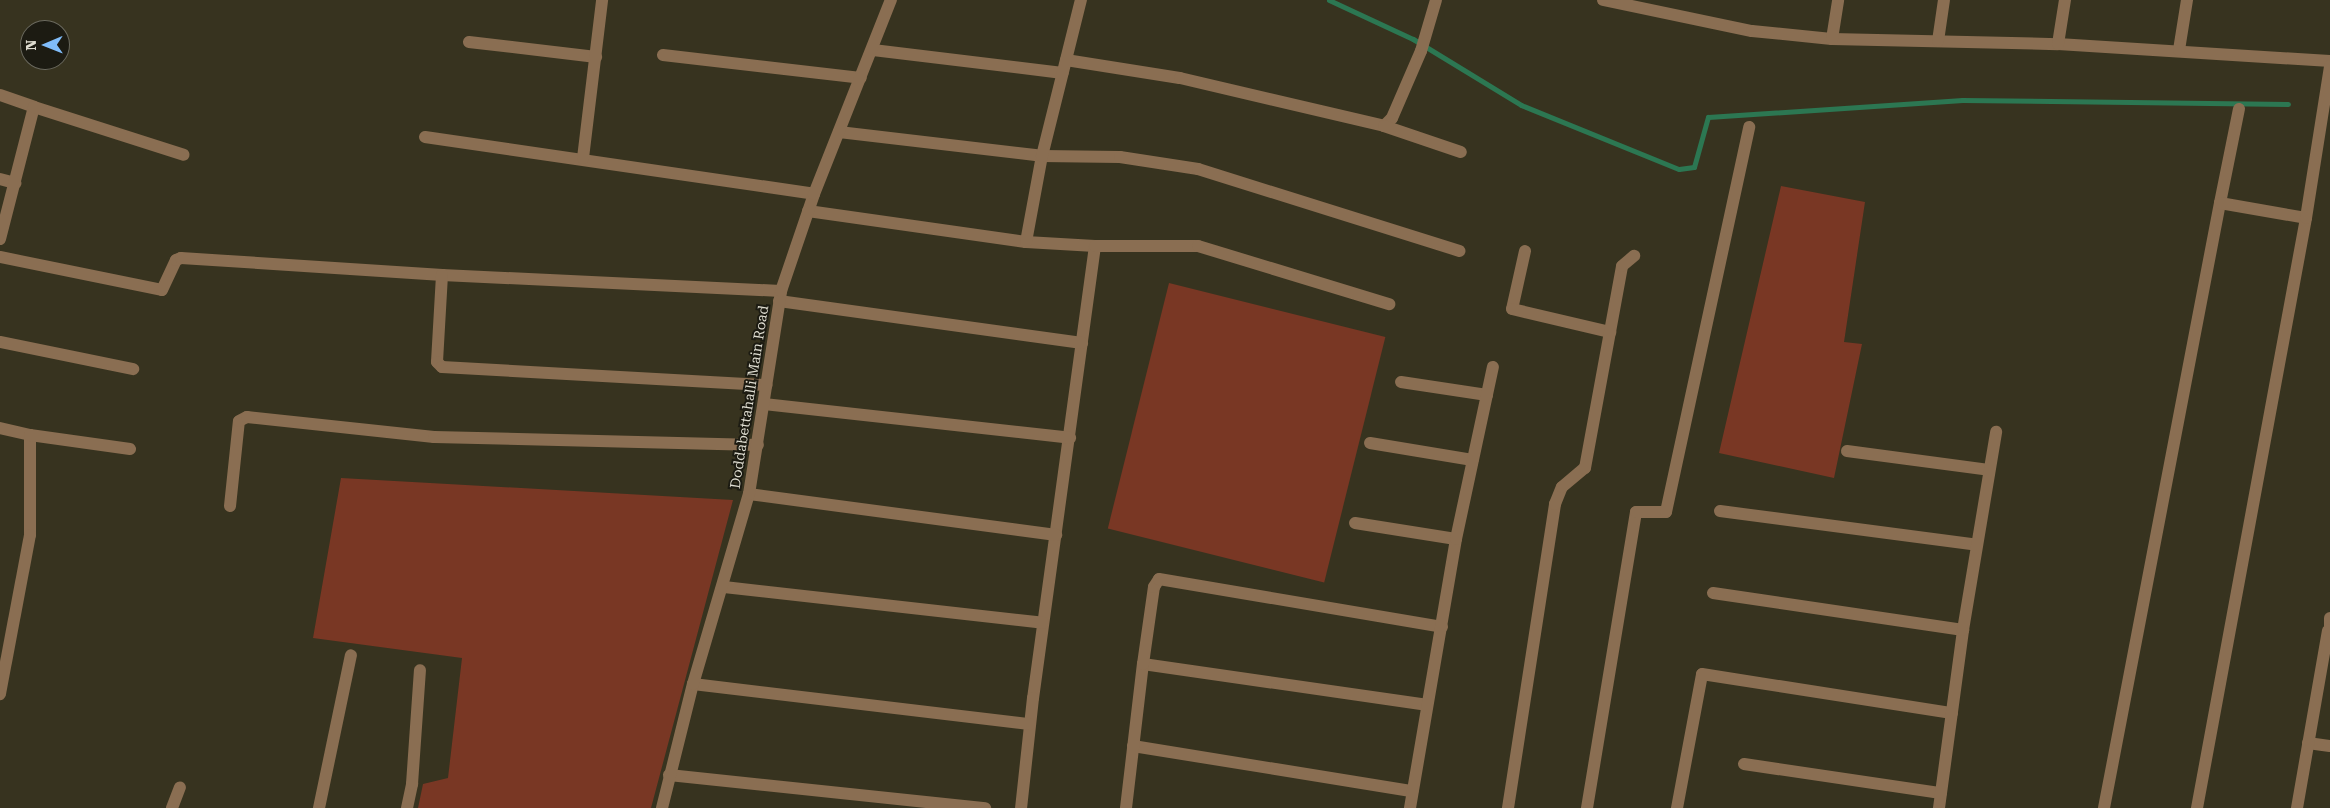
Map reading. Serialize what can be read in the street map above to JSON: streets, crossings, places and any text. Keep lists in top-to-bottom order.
{
  "streets": {
    "street": ["Doddabettahalli Main Road"]
  },
  "north": "left"
}
